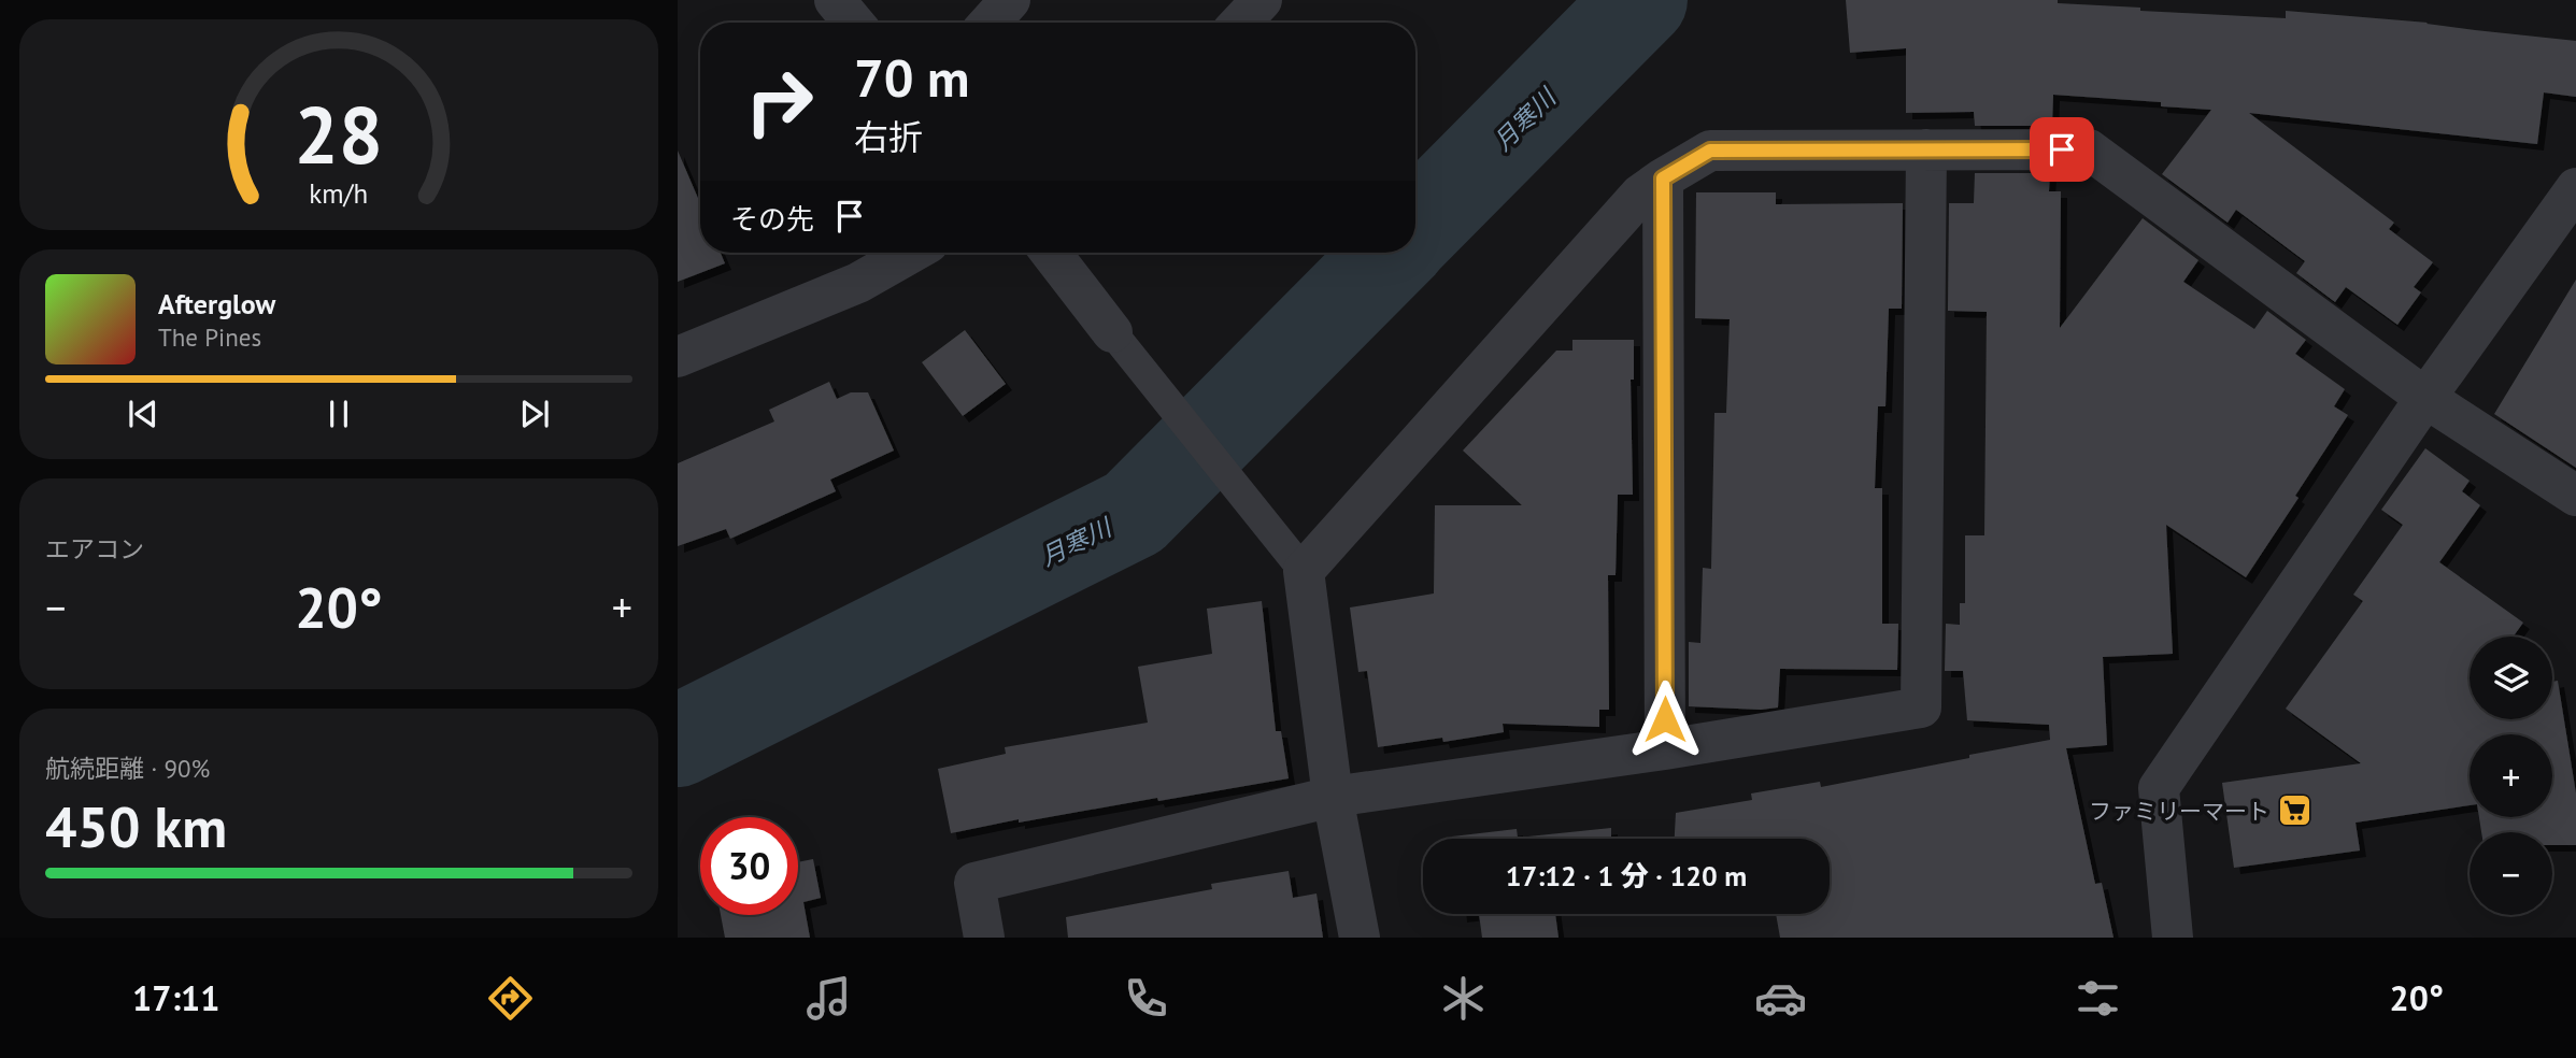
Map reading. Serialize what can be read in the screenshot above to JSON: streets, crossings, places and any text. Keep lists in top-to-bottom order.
{
  "water": ["月寒川"],
  "places": {
    "supermarket": ["ファミリーマート"]
  },
  "page": {
    "turn": ["70 m", "右折"],
    "then": "その先",
    "song": ["Afterglow", "The Pines"],
    "tile": [
      "エアコン",
      ["航続距離 · 90%", "450 km"]
    ],
    "heat": ["−", "20°", "+"],
    "map_buttons": ["+", "−"],
    "limit": "30",
    "trip": "17:12 · 1 分 · 120 m",
    "tabs": ["17:11", "20°"],
    "gauge": ["28", "km/h"]
  }
}
